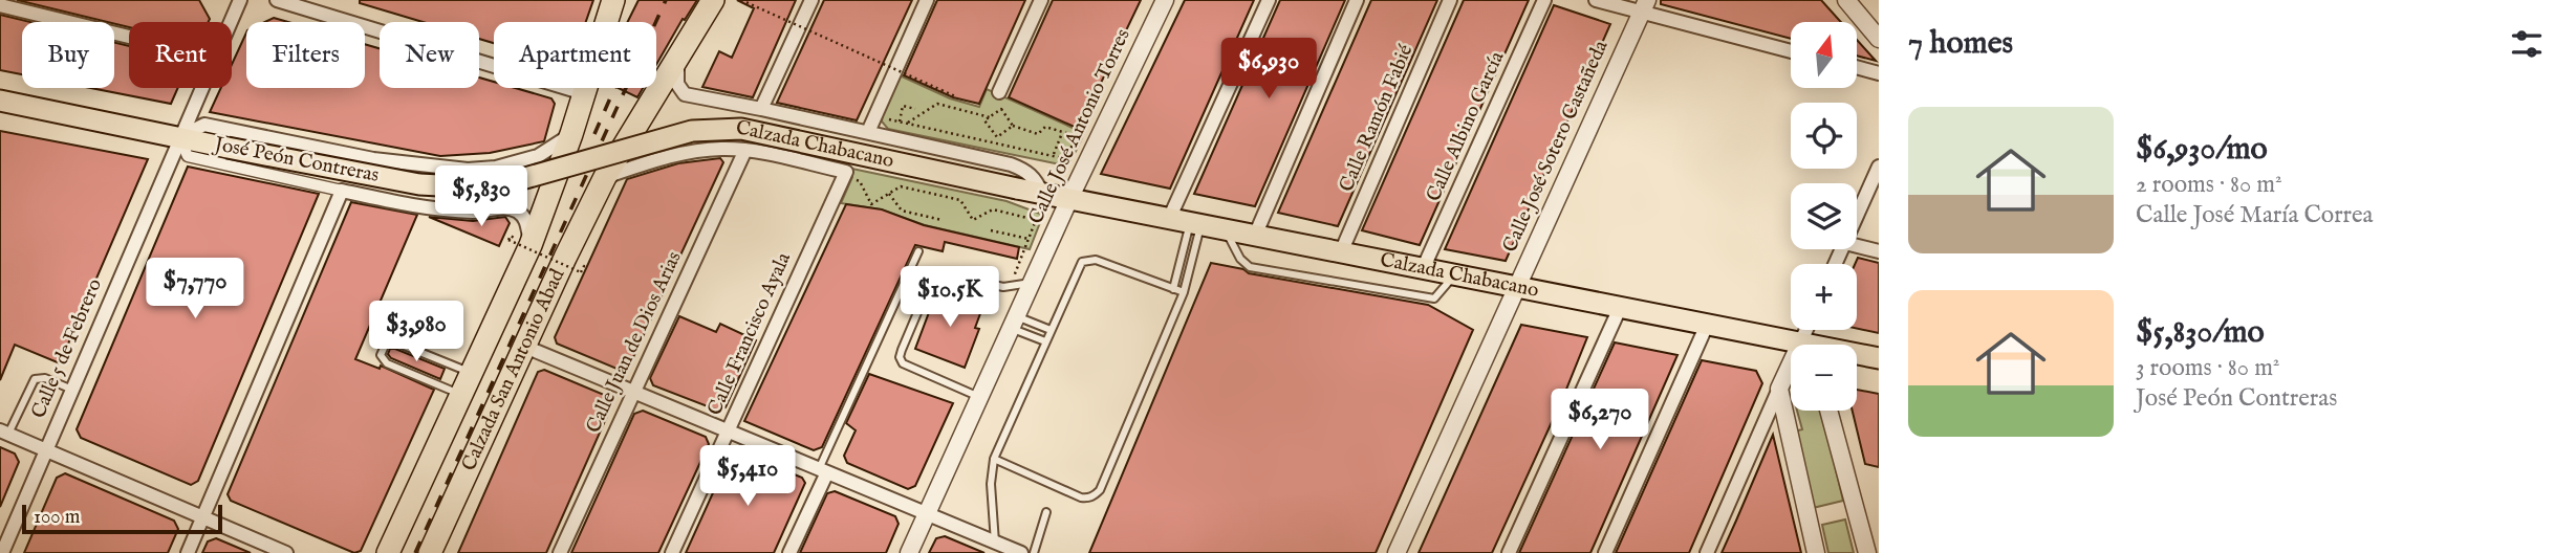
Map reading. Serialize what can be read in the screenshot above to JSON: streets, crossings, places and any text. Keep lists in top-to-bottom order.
{
  "streets": {
    "highway": ["Calzada San Antonio Abad"],
    "main road": ["Calzada Chabacano", "José Peón Contreras"],
    "street": [
      "Calle Ramón Fabié",
      "Calle José Antonio Torres",
      "Calle Albino García",
      "Calle José Sotero Castañeda",
      "Calle Francisco Ayala",
      "Calle Juan de Dios Arias",
      "Calle 5 de Febrero"
    ]
  },
  "crossings": [
    ["Calle Ramón Fabié", "Calzada Chabacano"],
    ["Calle José Antonio Torres", "Calzada Chabacano"],
    ["Calle Albino García", "Calzada Chabacano"],
    ["Calzada Chabacano", "Calle José Sotero Castañeda"],
    ["Calzada Chabacano", "José Peón Contreras"],
    ["Calzada Chabacano", "Calle Francisco Ayala"],
    ["Calzada Chabacano", "Calle Juan de Dios Arias"],
    ["Calzada Chabacano", "Calzada San Antonio Abad"],
    ["José Peón Contreras", "Calle 5 de Febrero"],
    ["José Peón Contreras", "Calzada San Antonio Abad"]
  ],
  "scale_bar": "100 m",
  "north": "top",
  "page": {
    "heading": "7 homes",
    "map_buttons": ["+", "−"],
    "chip": [
      "Buy",
      "Rent",
      "Filters",
      "New",
      "Apartment"
    ],
    "price": [
      "$6,930",
      "$5,830",
      "$7,770",
      "$10.5K",
      "$3,980",
      "$6,270",
      "$5,410"
    ],
    "list": [
      {
        "name": "$6,930/mo",
        "note": "2 rooms · 80 m² · Calle José María Correa"
      },
      {
        "name": "$5,830/mo",
        "note": "3 rooms · 80 m² · José Peón Contreras"
      }
    ],
    "scale": "100 m"
  }
}
